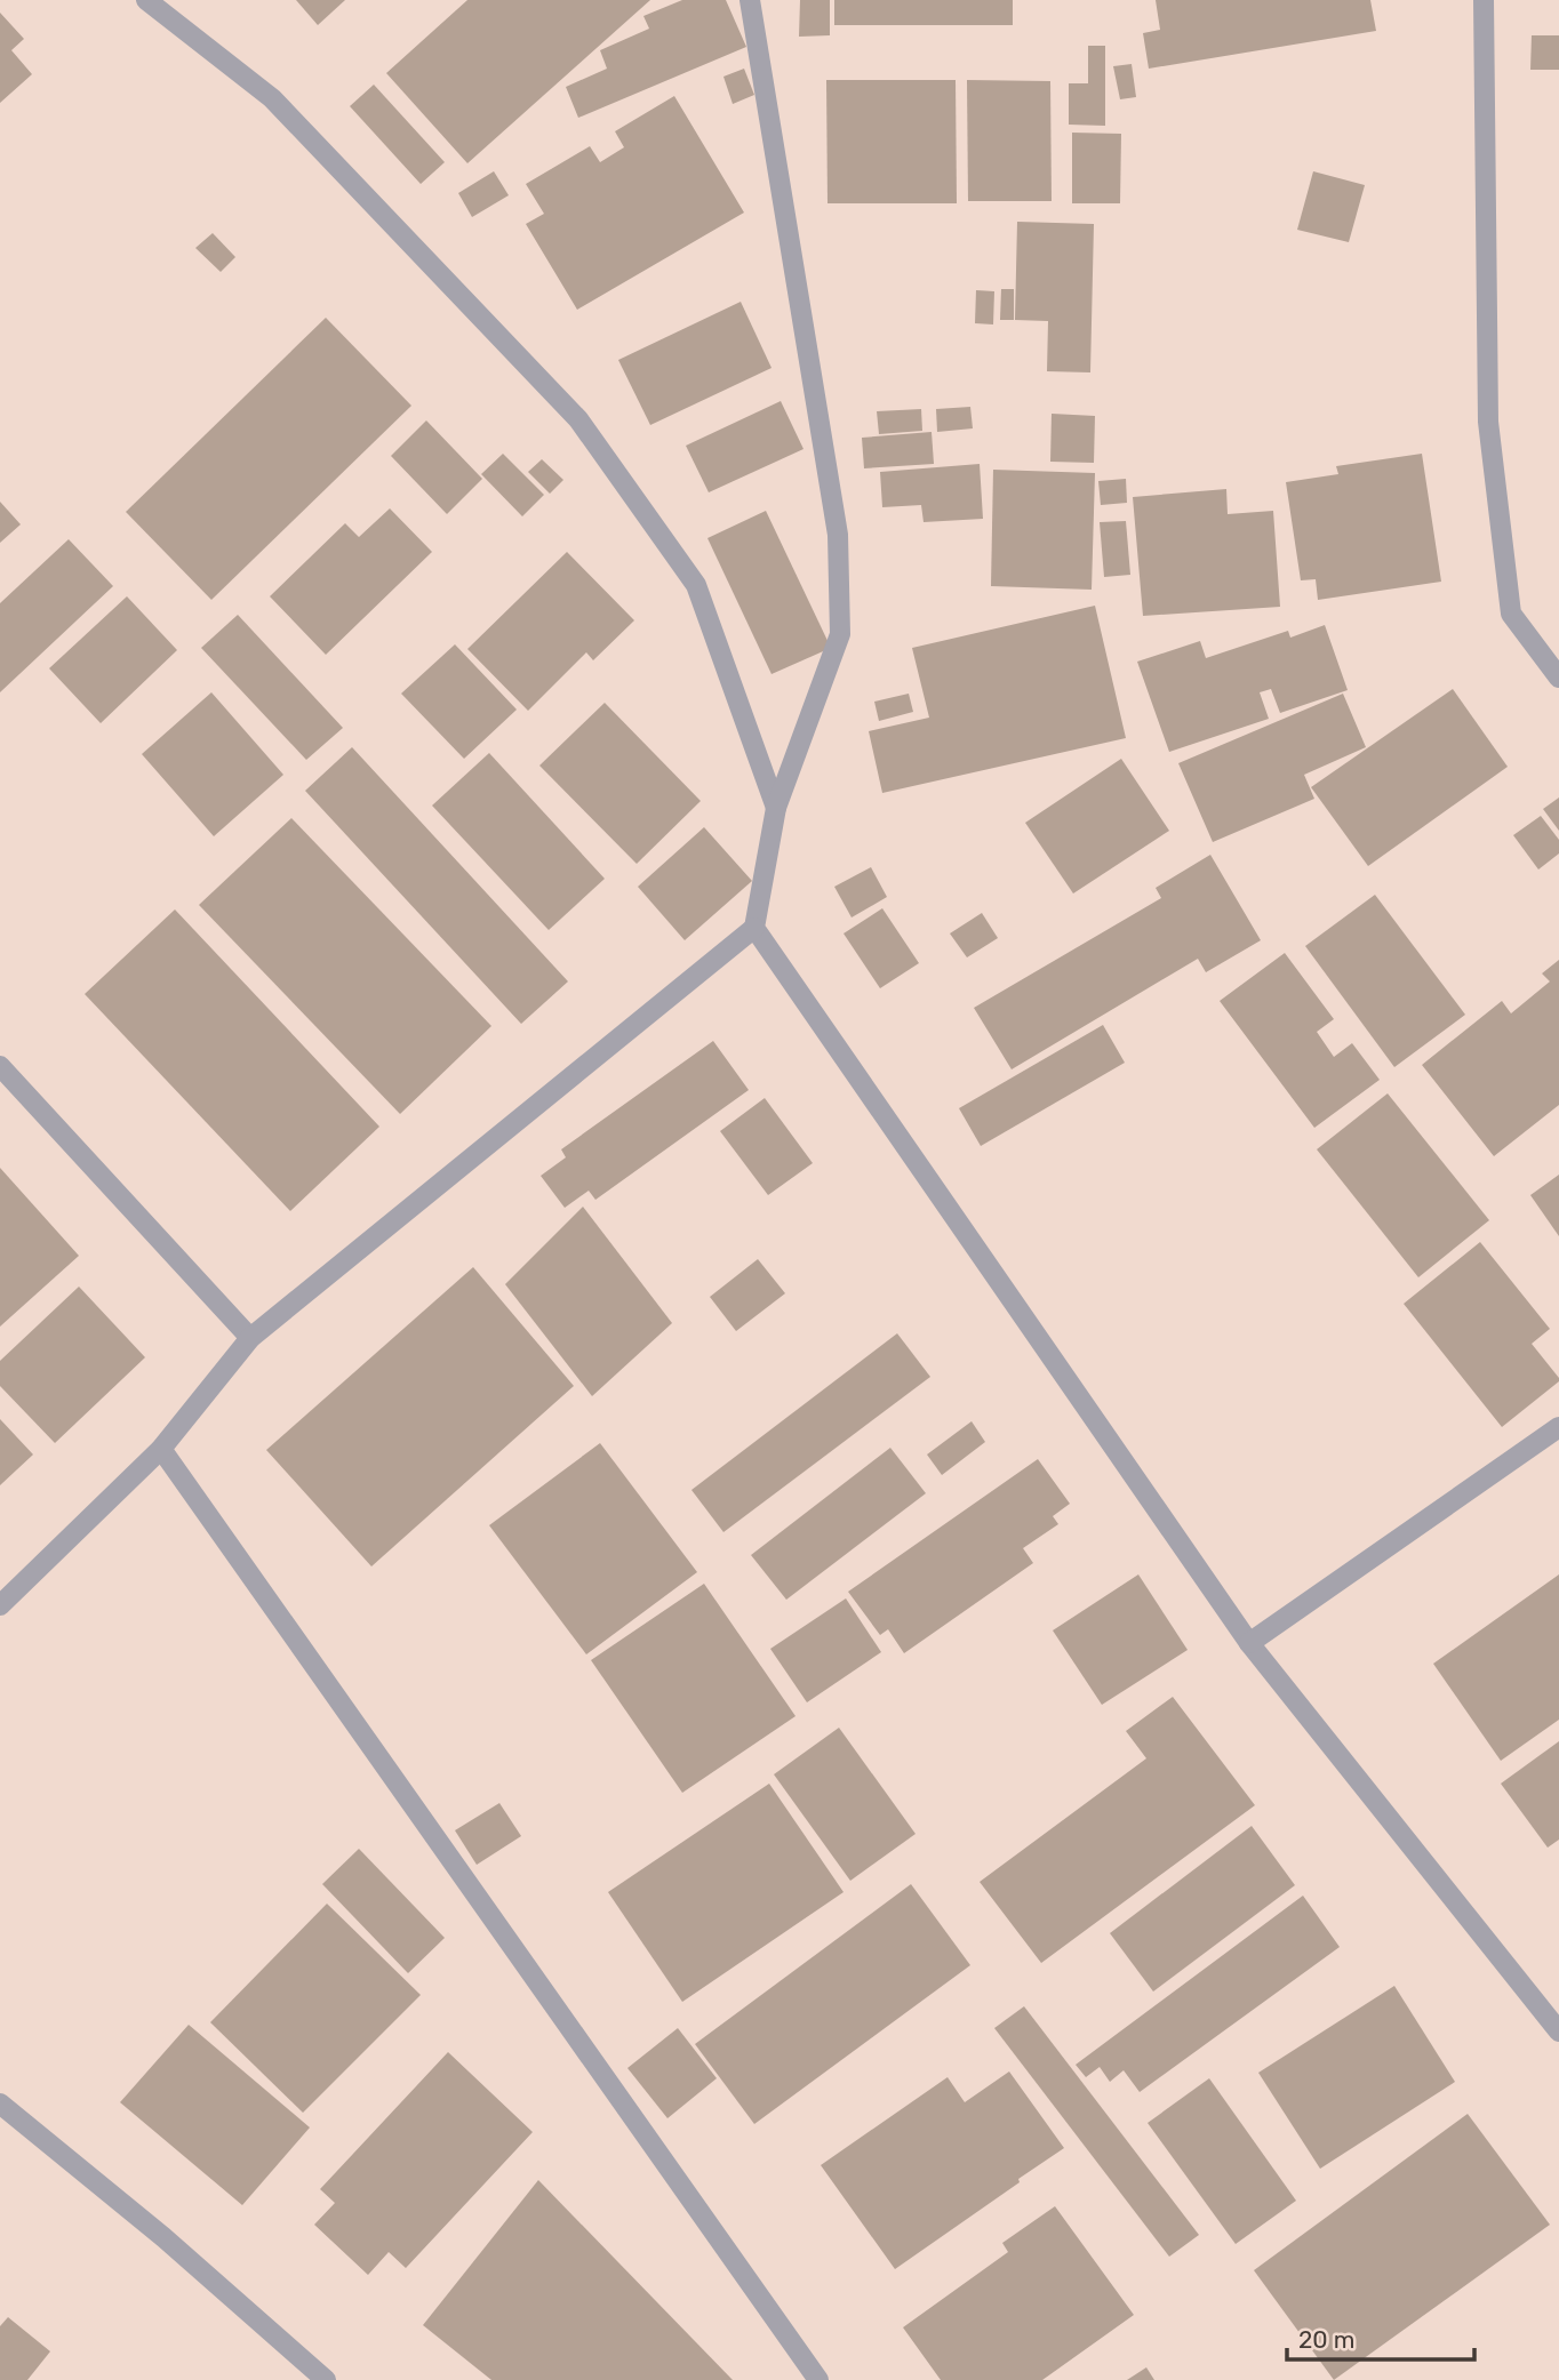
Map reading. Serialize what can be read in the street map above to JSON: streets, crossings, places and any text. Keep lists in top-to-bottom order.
{
  "scale_bar": "20 m"
}
